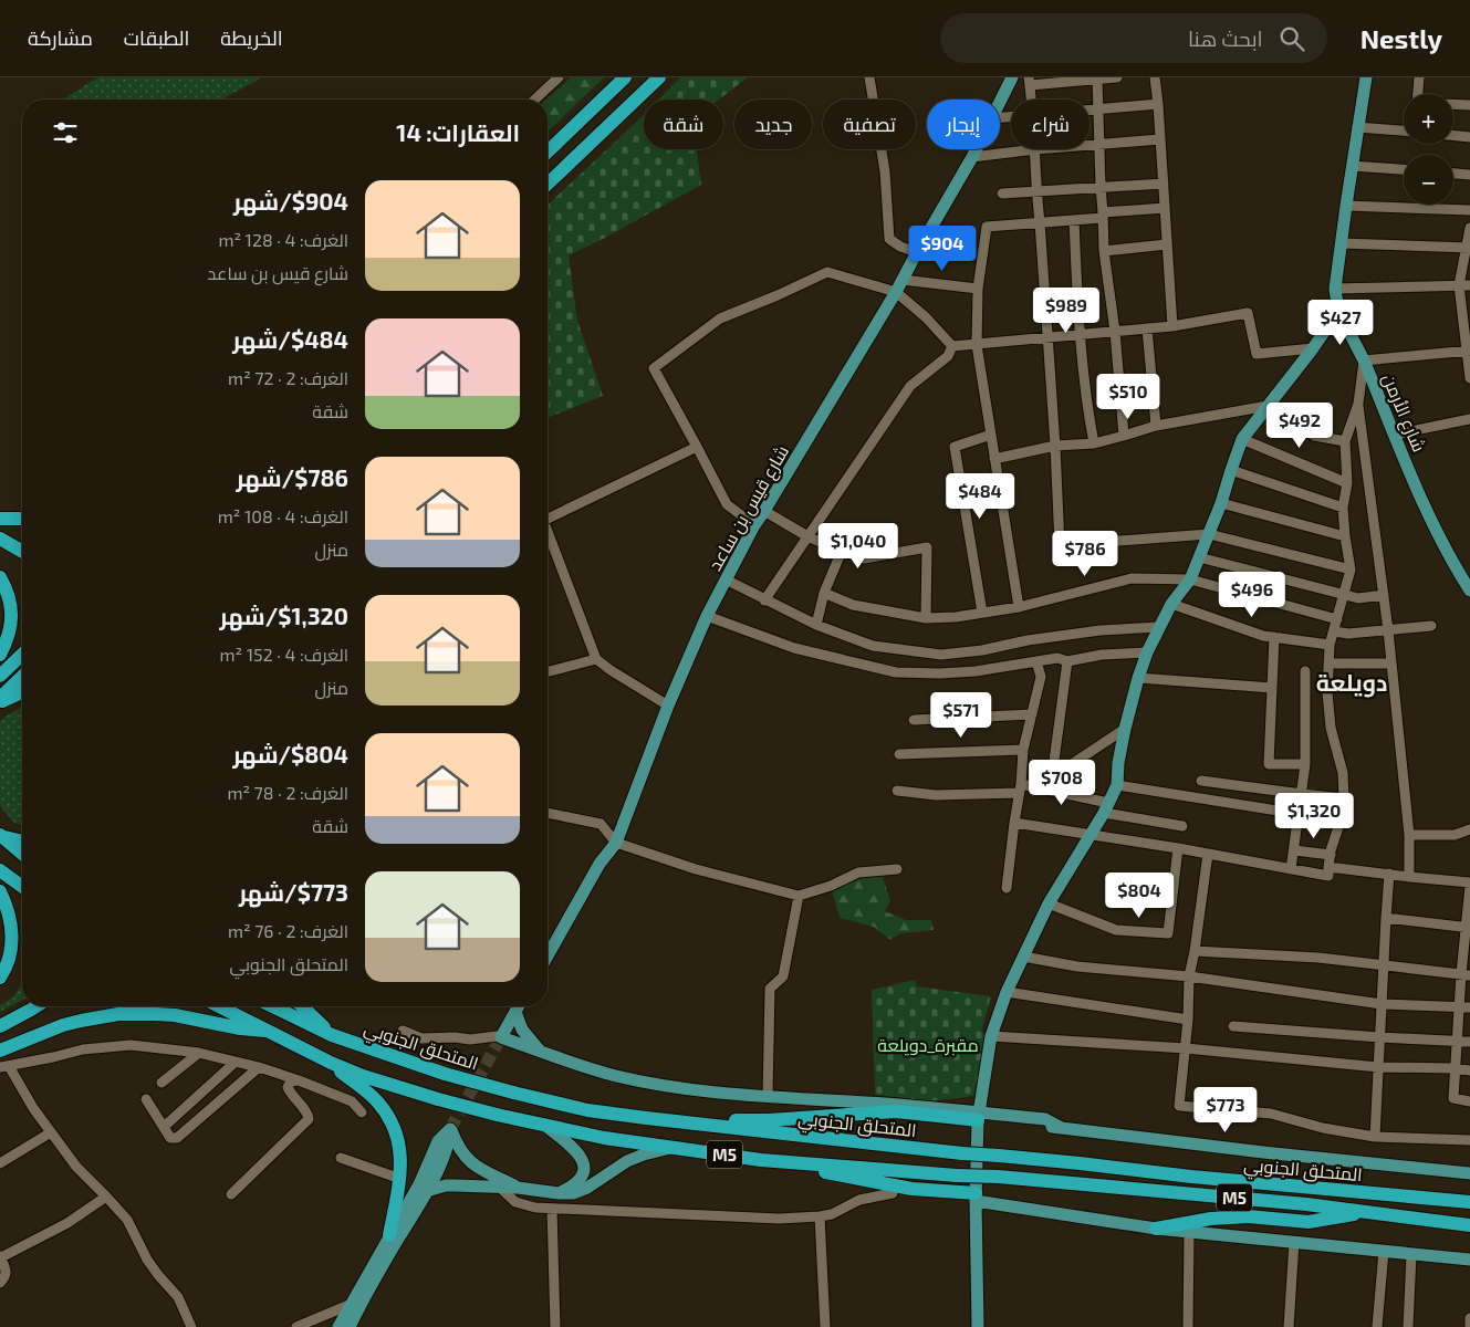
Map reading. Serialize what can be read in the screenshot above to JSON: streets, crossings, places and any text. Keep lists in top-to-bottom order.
{
  "streets": {
    "highway": ["المتحلق الجنوبي", "M5"],
    "main road": ["شارع الأرمن", "شارع قيس بن ساعد"]
  },
  "districts": ["دويلعة"],
  "parks": ["مقبرة_دويلعة"],
  "page": {
    "header": "Nestly",
    "search": "ابحث هنا",
    "nav": ["الخريطة", "الطبقات", "مشاركة"],
    "map_buttons": ["+", "−"],
    "chip": [
      "شراء",
      "إيجار",
      "تصفية",
      "جديد",
      "شقة"
    ],
    "heading": "العقارات: 14",
    "list": [
      {
        "name": "$904/شهر",
        "note": "الغرف: 4 · 128 m² · شارع قيس بن ساعد"
      },
      {
        "name": "$484/شهر",
        "note": "الغرف: 2 · 72 m² · شقة"
      },
      {
        "name": "$786/شهر",
        "note": "الغرف: 4 · 108 m² · منزل"
      },
      {
        "name": "$1,320/شهر",
        "note": "الغرف: 4 · 152 m² · منزل"
      },
      {
        "name": "$804/شهر",
        "note": "الغرف: 2 · 78 m² · شقة"
      },
      {
        "name": "$773/شهر",
        "note": "الغرف: 2 · 76 m² · المتحلق الجنوبي"
      }
    ],
    "price": [
      "$904",
      "$989",
      "$427",
      "$510",
      "$492",
      "$484",
      "$1,040",
      "$786",
      "$496",
      "$571",
      "$708",
      "$1,320",
      "$804",
      "$773"
    ]
  }
}
